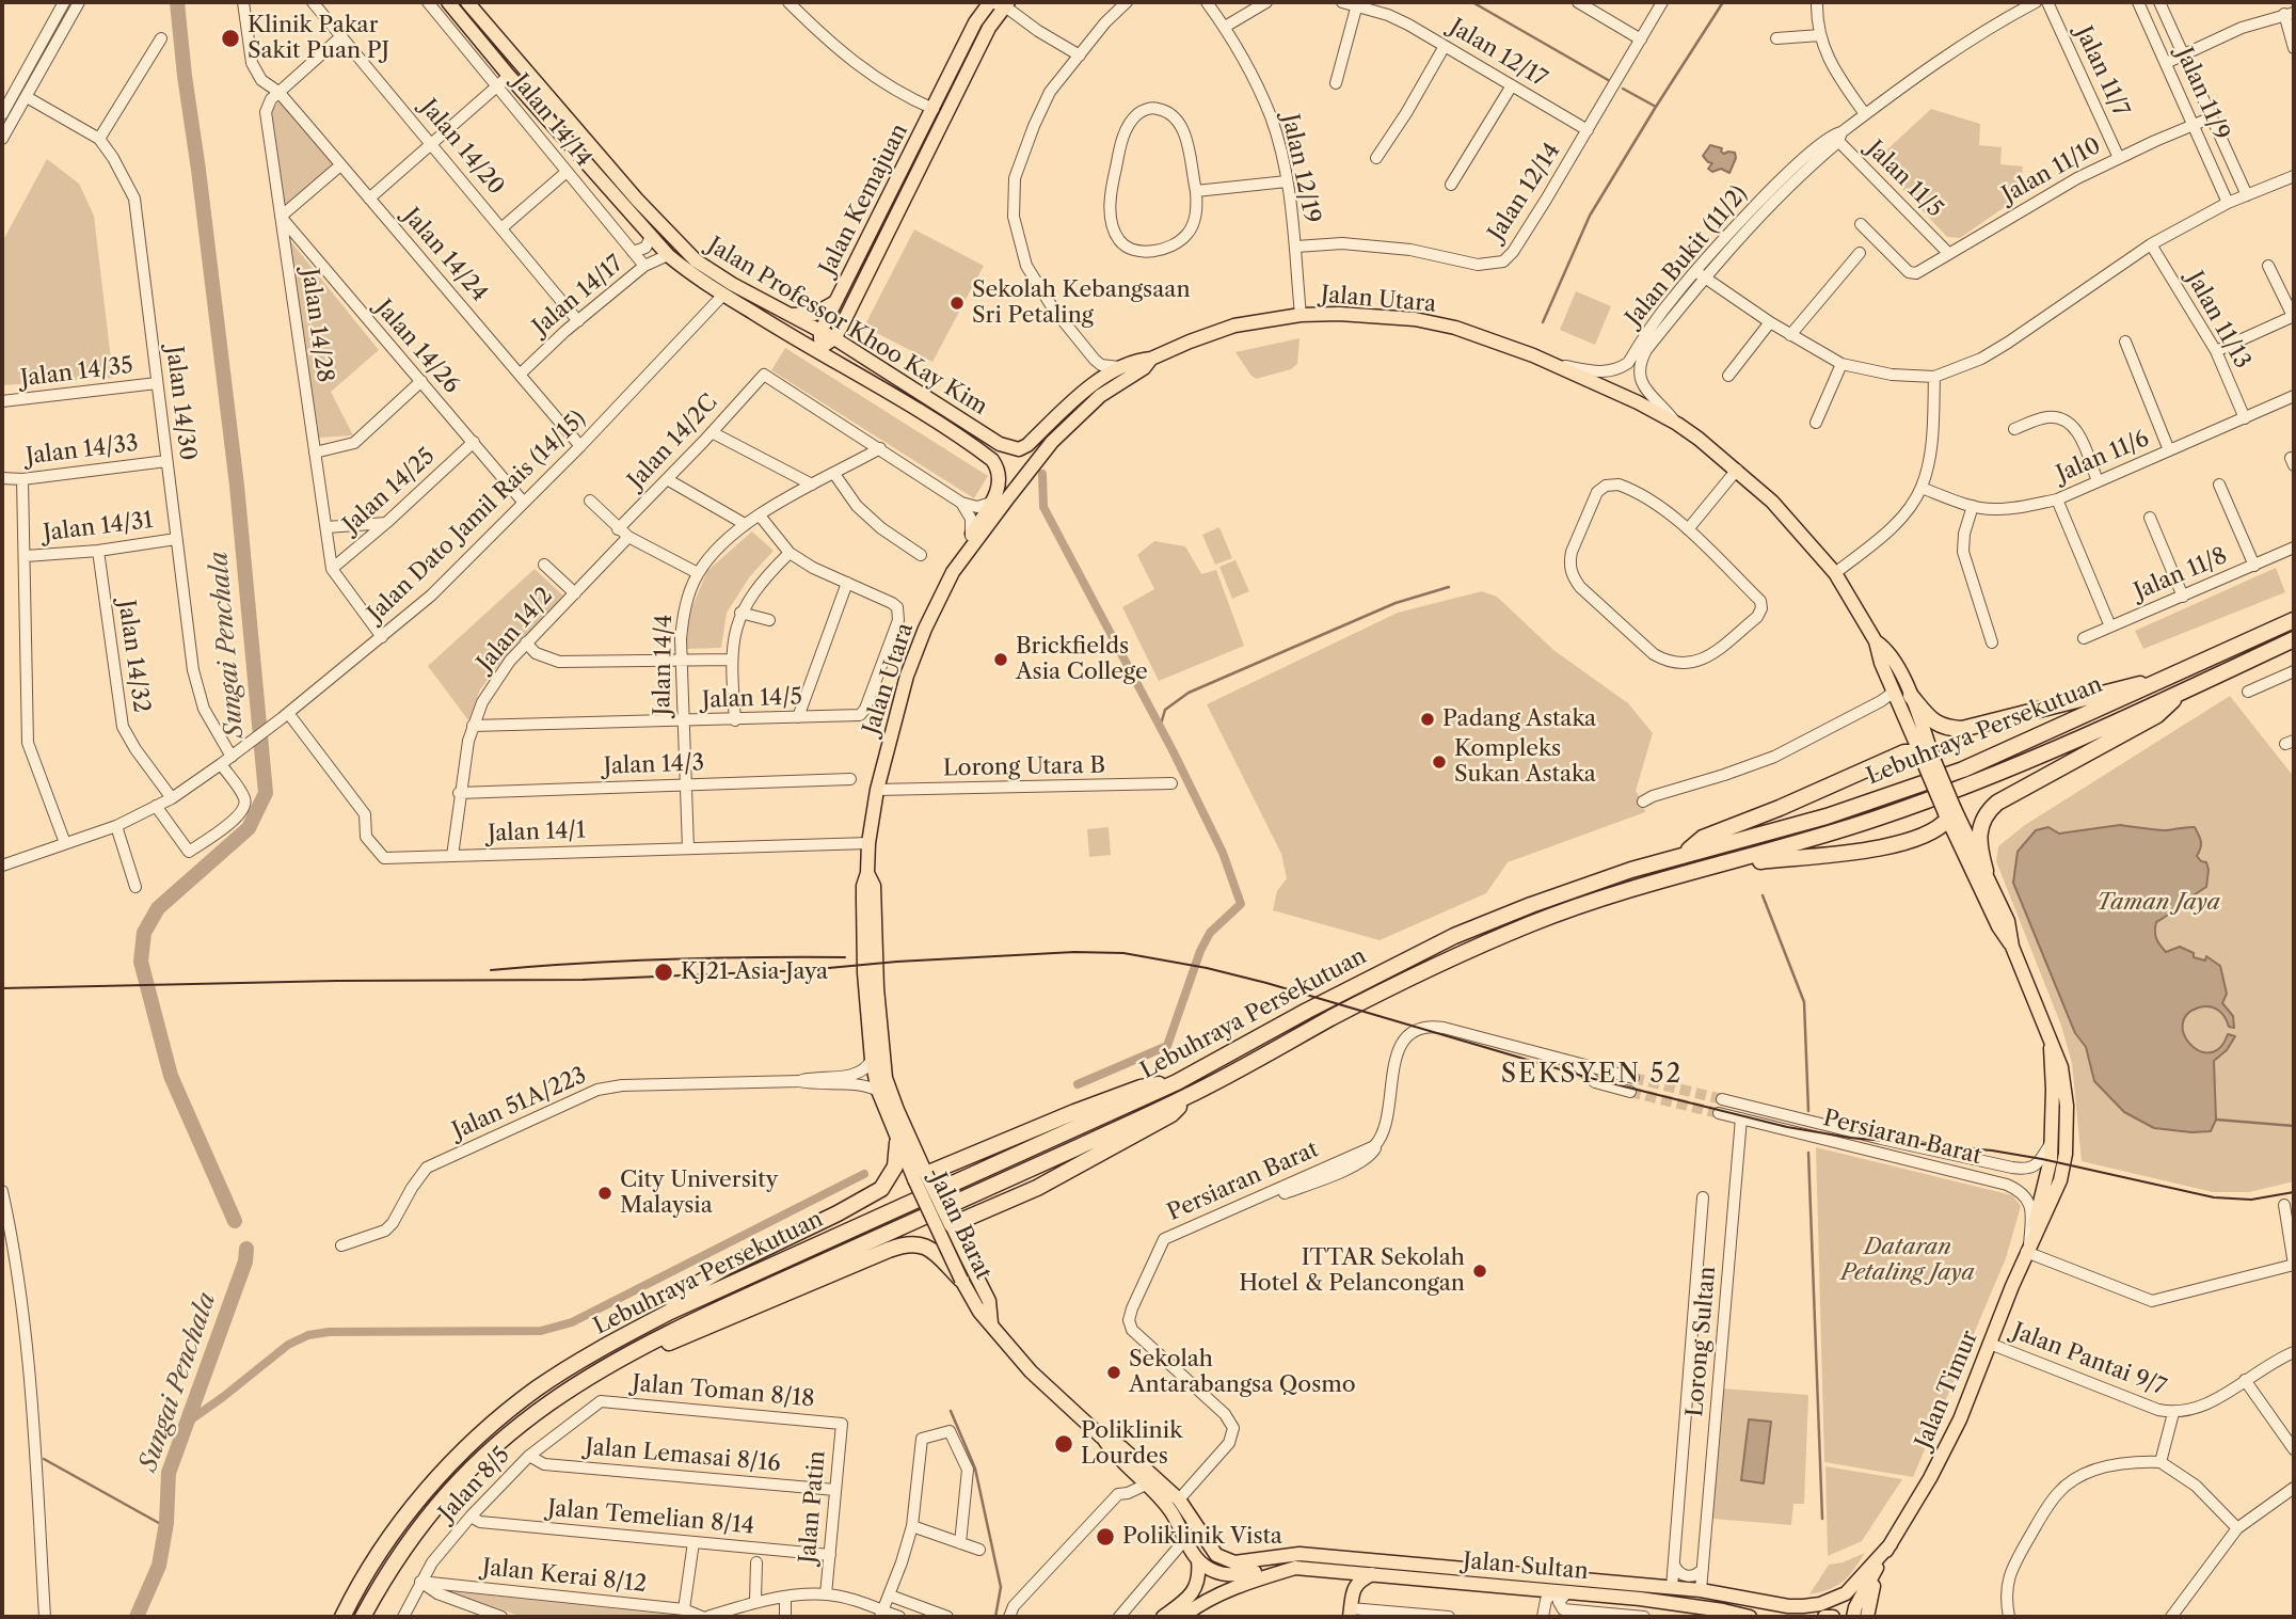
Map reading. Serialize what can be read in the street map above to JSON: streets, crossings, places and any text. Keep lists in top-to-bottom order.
{
  "streets": {
    "highway": ["Lebuhraya Persekutuan"],
    "main road": [
      "Jalan Kemajuan",
      "Jalan Utara",
      "Jalan Professor Khoo Kay Kim",
      "Jalan Barat",
      "Jalan Timur",
      "Jalan Sultan"
    ],
    "street": [
      "Jalan 12/17",
      "Jalan 11/7",
      "Jalan 11/9",
      "Jalan 14/14",
      "Jalan 14/20",
      "Jalan 12/19",
      "Jalan 11/10",
      "Jalan 11/5",
      "Jalan 12/14",
      "Jalan 14/24",
      "Jalan Bukit (11/2)",
      "Jalan 14/17",
      "Jalan 11/13",
      "Jalan 14/28",
      "Jalan 14/26",
      "Jalan 14/35",
      "Jalan 14/30",
      "Jalan 14/2C",
      "Jalan 14/33",
      "Jalan 11/6",
      "Jalan 14/25",
      "Jalan Dato Jamil Rais (14/15)",
      "Jalan 14/31",
      "Jalan 11/8",
      "Jalan 14/2",
      "Jalan 14/32",
      "Jalan 14/4",
      "Jalan 14/5",
      "Jalan 14/3",
      "Lorong Utara B",
      "Jalan 14/1",
      "Jalan 51A/223",
      "Persiaran Barat",
      "Lorong Sultan",
      "Jalan Pantai 9/7",
      "Jalan Toman 8/18",
      "Jalan Lemasai 8/16",
      "Jalan 8/5",
      "Jalan Patin",
      "Jalan Temelian 8/14",
      "Jalan Kerai 8/12"
    ]
  },
  "crossings": [
    ["Jalan 12/17", "Jalan 12/14"],
    ["Jalan 11/7", "Jalan 11/10"],
    ["Jalan 11/9", "Jalan 11/10"],
    ["Jalan 14/14", "Jalan 14/17"],
    ["Jalan 14/20", "Jalan 14/17"],
    ["Jalan 12/19", "Jalan 12/14"],
    ["Jalan 12/19", "Jalan Utara"],
    ["Jalan 11/10", "Jalan 11/5"],
    ["Jalan 11/5", "Jalan Bukit (11/2)"],
    ["Jalan Kemajuan", "Jalan Professor Khoo Kay Kim"],
    ["Jalan 14/24", "Jalan 14/17"],
    ["Jalan 14/24", "Jalan 14/28"],
    ["Jalan 14/24", "Jalan Dato Jamil Rais (14/15)"],
    ["Jalan Bukit (11/2)", "Jalan Utara"],
    ["Jalan 14/17", "Jalan Professor Khoo Kay Kim"],
    ["Jalan Utara", "Jalan Professor Khoo Kay Kim"],
    ["Jalan Utara", "Lorong Utara B"],
    ["Jalan Utara", "Jalan 14/1"],
    ["Jalan Utara", "Jalan 51A/223"],
    ["Jalan Utara", "Jalan Barat"],
    ["Jalan Utara", "Jalan Timur"],
    ["Jalan 11/13", "Jalan 11/6"],
    ["Jalan 14/28", "Jalan 14/26"],
    ["Jalan 14/28", "Jalan 14/25"],
    ["Jalan 14/28", "Jalan Dato Jamil Rais (14/15)"],
    ["Jalan Professor Khoo Kay Kim", "Jalan Dato Jamil Rais (14/15)"],
    ["Jalan 14/26", "Jalan 14/25"],
    ["Jalan 14/26", "Jalan Dato Jamil Rais (14/15)"],
    ["Jalan 14/35", "Jalan 14/30"],
    ["Jalan 14/30", "Jalan 14/33"],
    ["Jalan 14/30", "Jalan Dato Jamil Rais (14/15)"],
    ["Jalan 14/30", "Jalan 14/31"],
    ["Jalan 14/2C", "Jalan 14/4"],
    ["Jalan Dato Jamil Rais (14/15)", "Jalan 14/32"],
    ["Jalan Dato Jamil Rais (14/15)", "Jalan 14/1"],
    ["Jalan 14/31", "Jalan 14/32"],
    ["Jalan 14/2", "Jalan 14/5"],
    ["Jalan 14/2", "Jalan 14/3"],
    ["Jalan 14/2", "Jalan 14/1"],
    ["Jalan 14/4", "Jalan 14/5"],
    ["Jalan 14/4", "Jalan 14/3"],
    ["Jalan 14/4", "Jalan 14/1"],
    ["Persiaran Barat", "Jalan Barat"],
    ["Persiaran Barat", "Lorong Sultan"],
    ["Persiaran Barat", "Jalan Timur"],
    ["Jalan Barat", "Jalan Sultan"],
    ["Lorong Sultan", "Jalan Sultan"],
    ["Jalan Pantai 9/7", "Jalan Timur"],
    ["Jalan Timur", "Jalan Sultan"],
    ["Jalan Toman 8/18", "Jalan 8/5"],
    ["Jalan Toman 8/18", "Jalan Patin"],
    ["Jalan Lemasai 8/16", "Jalan 8/5"],
    ["Jalan Lemasai 8/16", "Jalan Patin"],
    ["Jalan 8/5", "Jalan Temelian 8/14"],
    ["Jalan 8/5", "Jalan Kerai 8/12"],
    ["Jalan Patin", "Jalan Temelian 8/14"]
  ],
  "districts": ["SEKSYEN 52"],
  "water": ["Sungai Penchala"],
  "parks": ["Taman Jaya", "Dataran Petaling Jaya"],
  "places": [
    "Klinik Pakar Sakit Puan PJ",
    "Sekolah Kebangsaan Sri Petaling",
    "Brickfields Asia College",
    "Padang Astaka",
    "Kompleks Sukan Astaka",
    "KJ21 Asia Jaya",
    "City University Malaysia",
    "ITTAR Sekolah Hotel & Pelancongan",
    "Sekolah Antarabangsa Qosmo",
    "Poliklinik Lourdes",
    "Poliklinik Vista"
  ]
}
